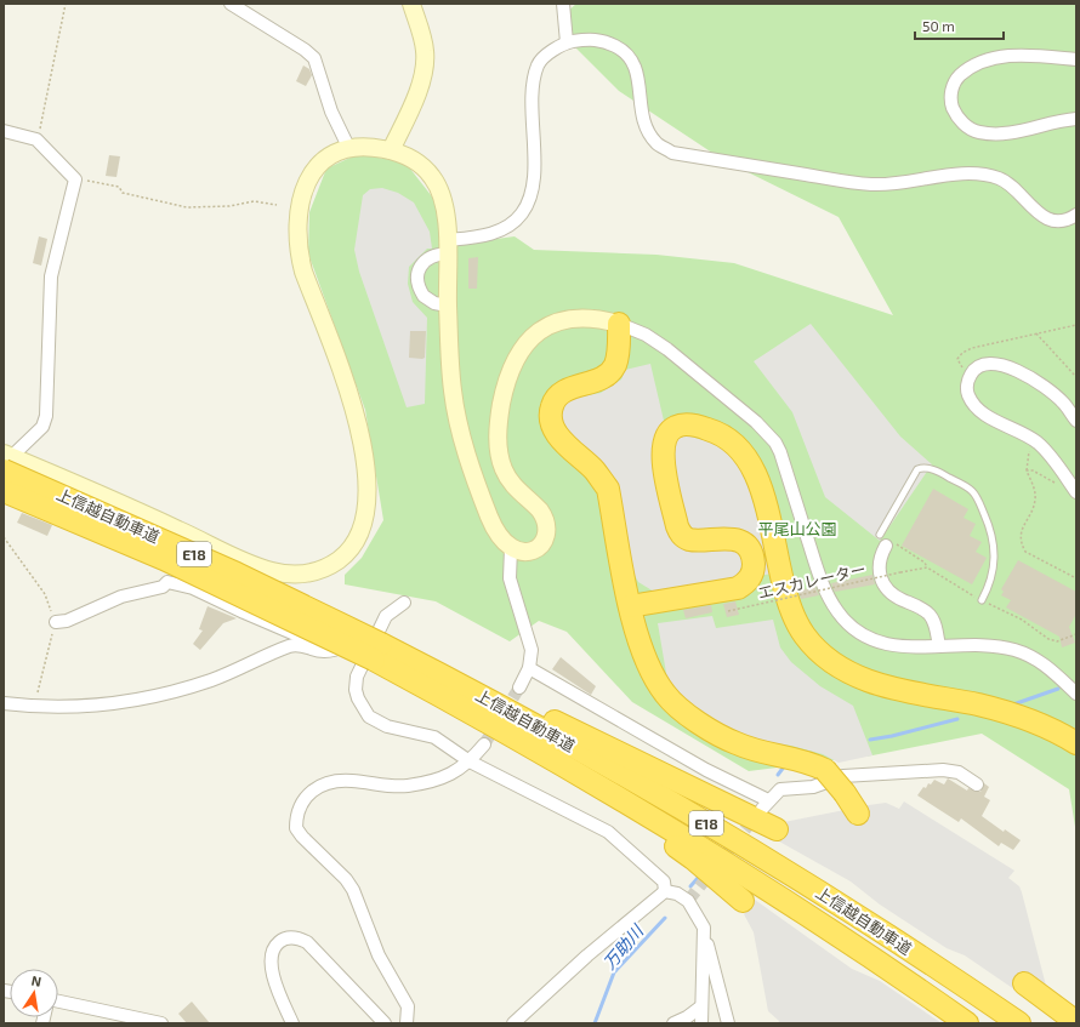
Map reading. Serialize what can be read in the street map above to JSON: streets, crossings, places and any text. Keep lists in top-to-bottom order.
{
  "streets": {
    "highway": ["上信越自動車道", "E18"],
    "path": ["エスカレーター"]
  },
  "water": ["万助川"],
  "parks": ["平尾山公園"],
  "scale_bar": "50 m",
  "north": "top"
}
